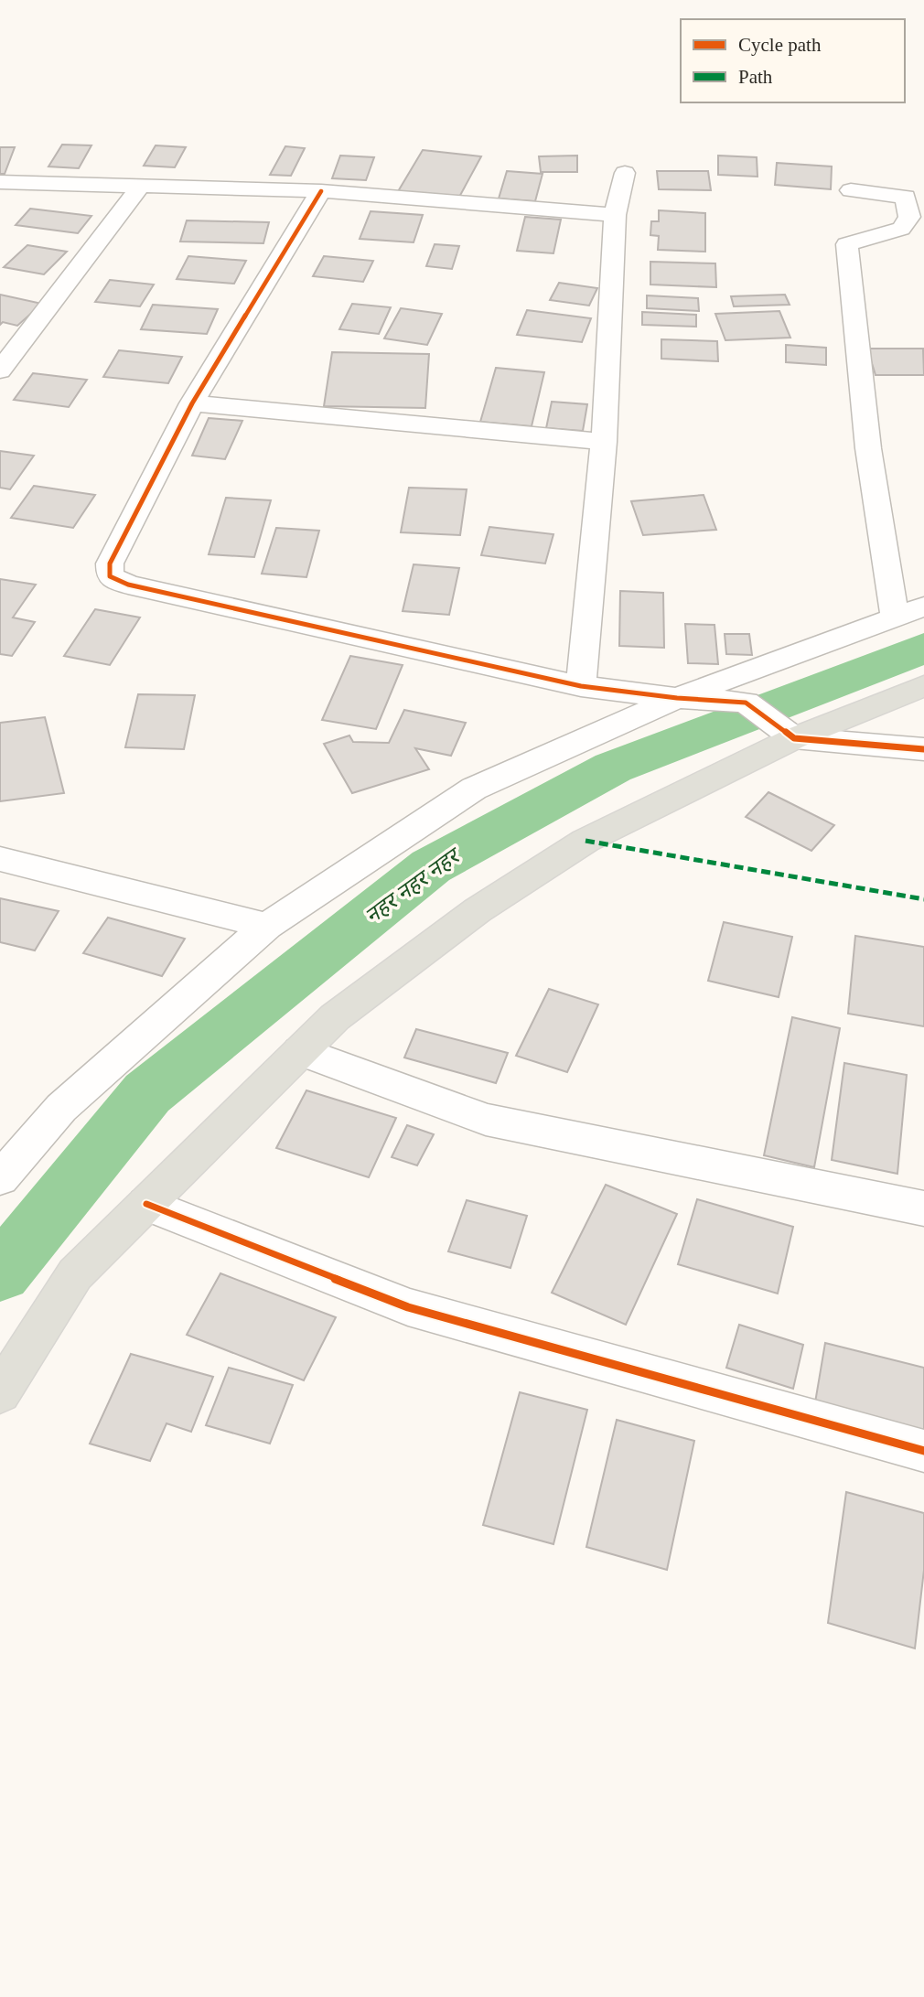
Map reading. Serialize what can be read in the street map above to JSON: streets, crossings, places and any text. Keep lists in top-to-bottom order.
{
  "water": ["नहर नहर नहर"],
  "legend": ["Cycle path", "Path"]
}
